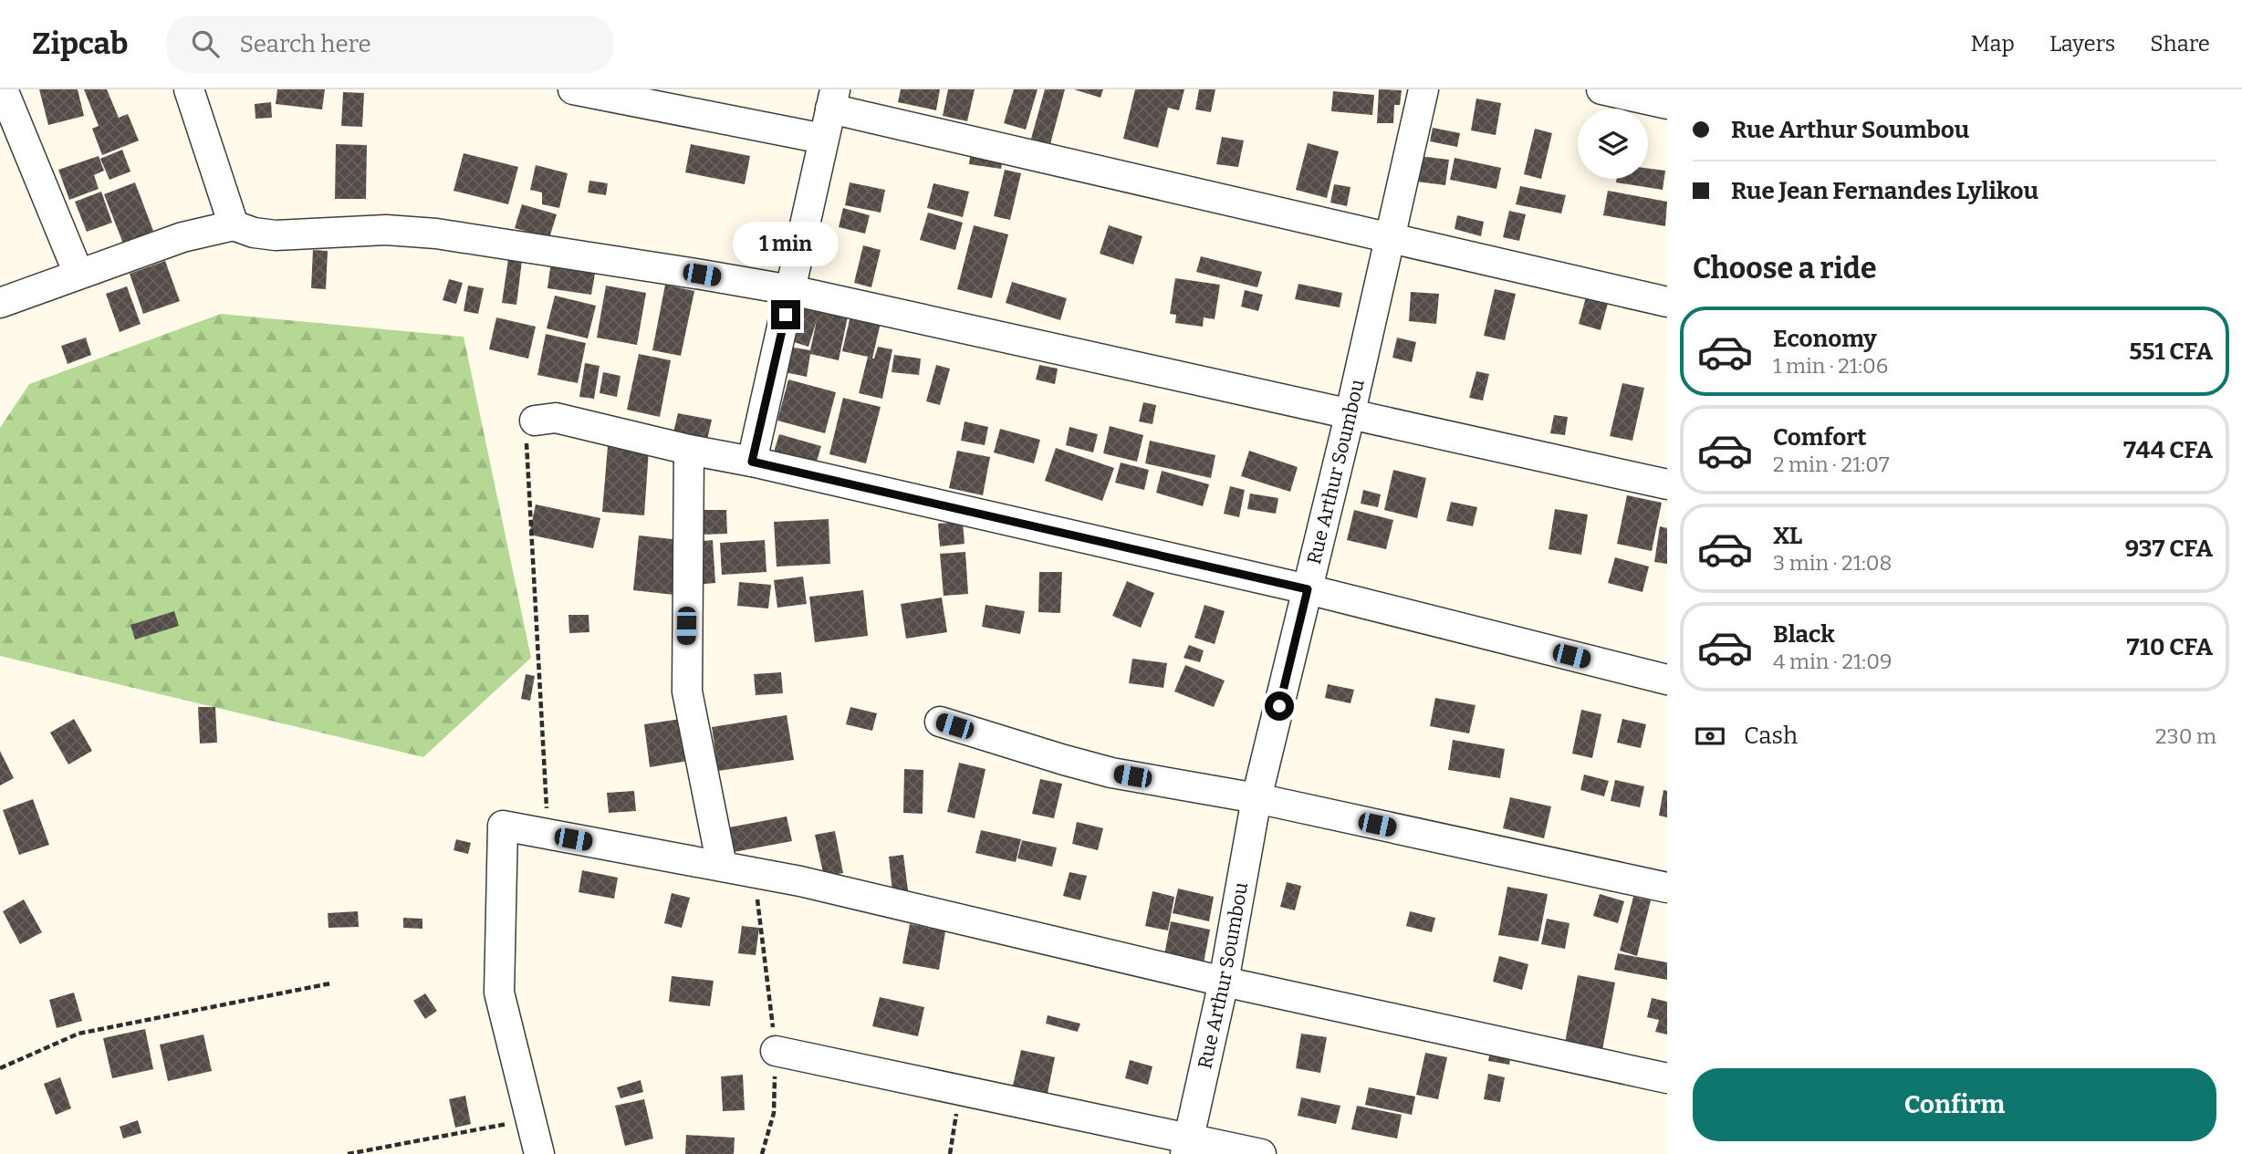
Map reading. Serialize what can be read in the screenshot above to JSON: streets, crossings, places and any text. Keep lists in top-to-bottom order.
{
  "streets": {
    "street": ["Rue Arthur Soumbou"]
  },
  "page": {
    "header": "Zipcab",
    "search": "Search here",
    "nav": ["Map", "Layers", "Share"],
    "banner": ["Rue Arthur Soumbou", "Rue Jean Fernandes Lylikou"],
    "bubble": "1 min",
    "heading": "Choose a ride",
    "list": [
      {
        "name": "Economy",
        "note": "1 min · 21:06",
        "value": "551 CFA"
      },
      {
        "name": "Comfort",
        "note": "2 min · 21:07",
        "value": "744 CFA"
      },
      {
        "name": "XL",
        "note": "3 min · 21:08",
        "value": "937 CFA"
      },
      {
        "name": "Black",
        "note": "4 min · 21:09",
        "value": "710 CFA"
      }
    ],
    "pay": ["Cash", "230 m"],
    "buttons": "Confirm"
  }
}
